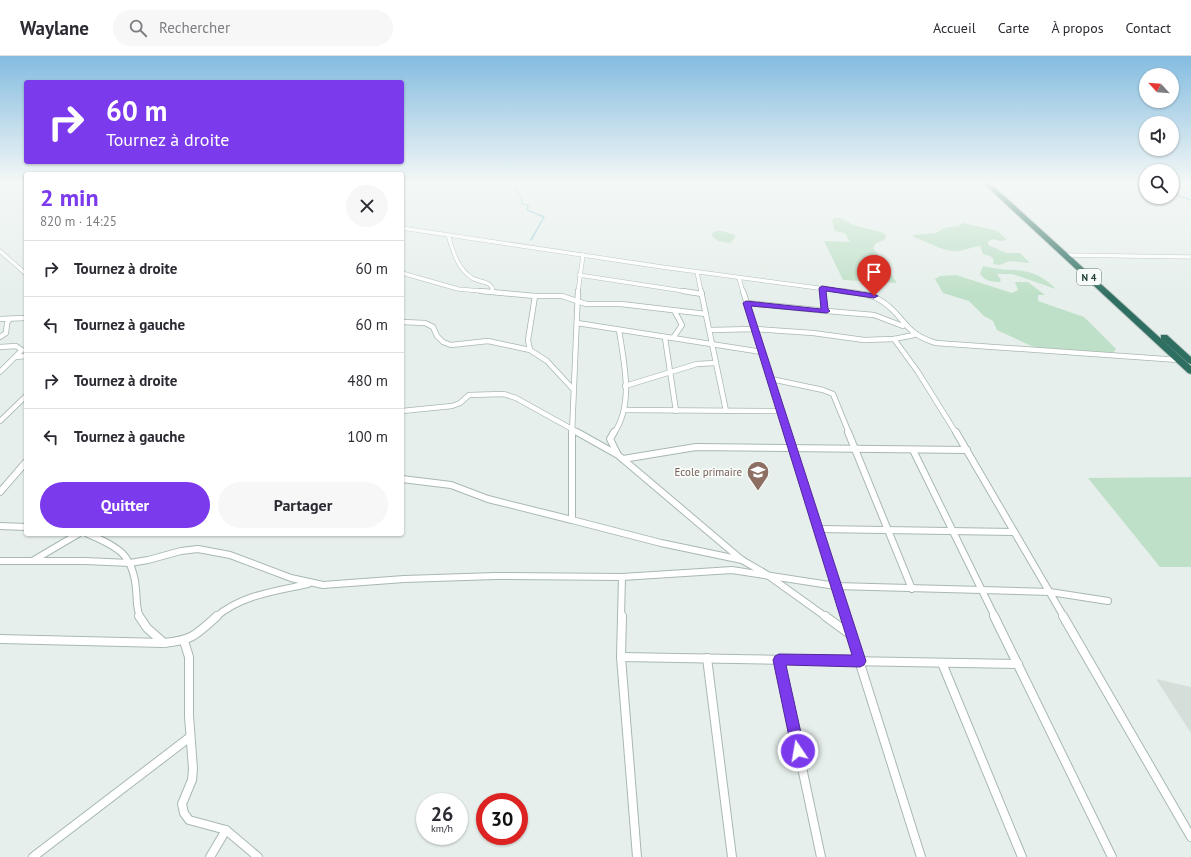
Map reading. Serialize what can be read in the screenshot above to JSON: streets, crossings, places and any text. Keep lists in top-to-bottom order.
{
  "streets": {
    "highway": ["N 4"]
  },
  "places": {
    "school or university": ["Ecole primaire"]
  },
  "north": "top left",
  "page": {
    "header": "Waylane",
    "search": "Rechercher",
    "nav": [
      "Accueil",
      "Carte",
      "À propos",
      "Contact"
    ],
    "turn": ["60 m", "Tournez à droite"],
    "heading": ["2 min", "820 m · 14:25"],
    "list": [
      {
        "name": "Tournez à droite",
        "value": "60 m"
      },
      {
        "name": "Tournez à gauche",
        "value": "60 m"
      },
      {
        "name": "Tournez à droite",
        "value": "480 m"
      },
      {
        "name": "Tournez à gauche",
        "value": "100 m"
      }
    ],
    "buttons": ["Quitter", "Partager"],
    "speed": "26 km/h",
    "limit": "30"
  }
}
